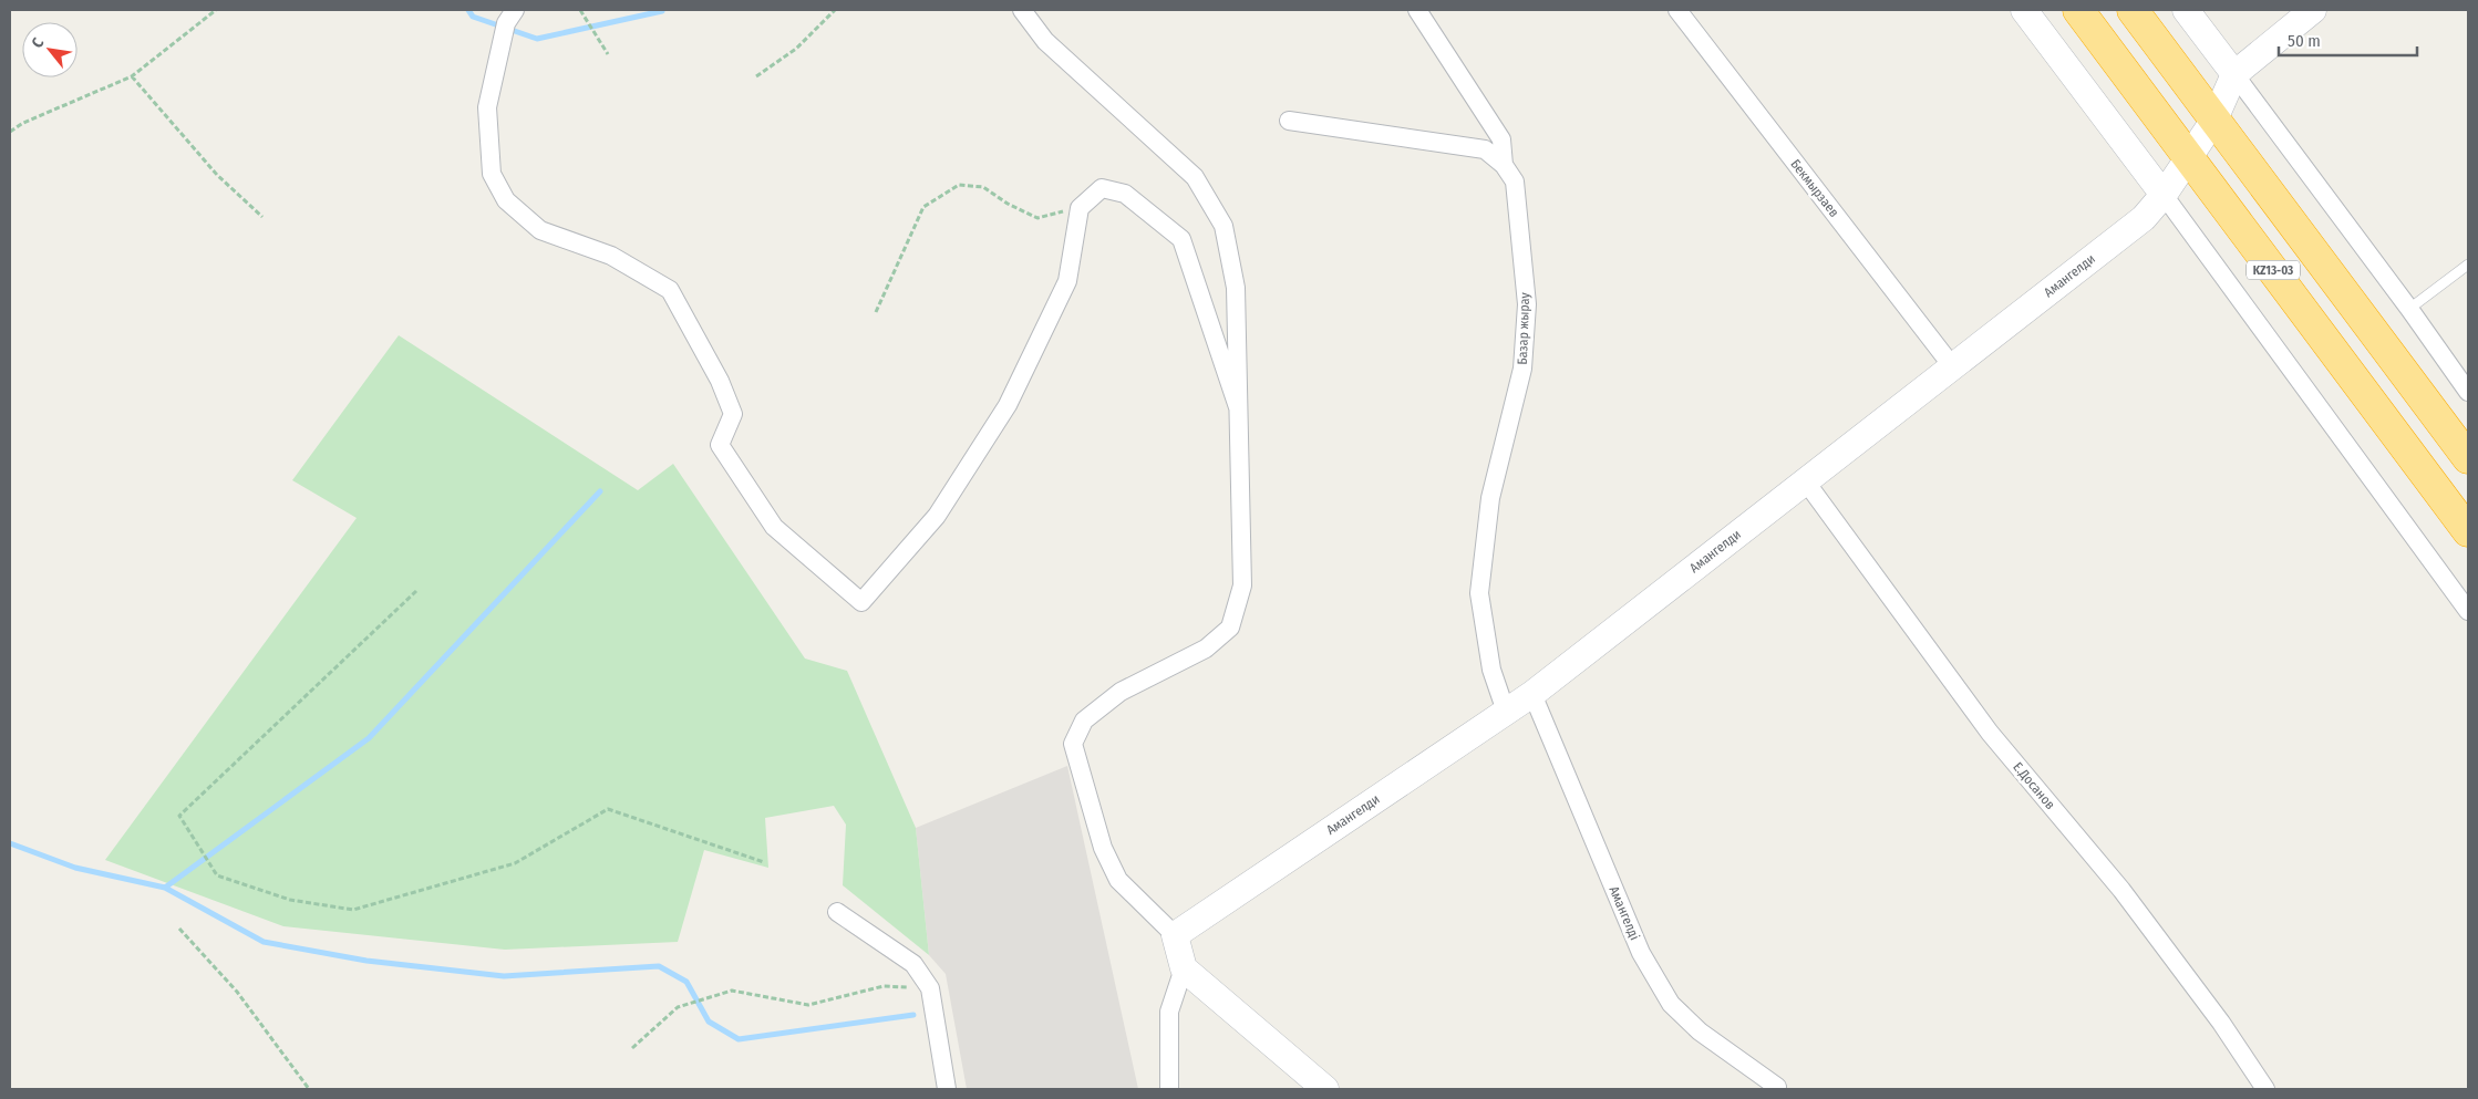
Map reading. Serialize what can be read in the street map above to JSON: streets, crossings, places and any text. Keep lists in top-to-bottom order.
{
  "streets": {
    "highway": ["KZ13-03"],
    "main road": ["Амангелди"],
    "street": [
      "Бекмырзаев",
      "Базар жырау",
      "Е.Досанов",
      "Амангелді"
    ]
  },
  "crossings": [
    ["Бекмырзаев", "Амангелди"],
    ["KZ13-03", "Амангелди"],
    ["Амангелди", "Базар жырау"],
    ["Амангелди", "Е.Досанов"],
    ["Амангелди", "Амангелді"]
  ],
  "scale_bar": "50 m",
  "north": "top left"
}
